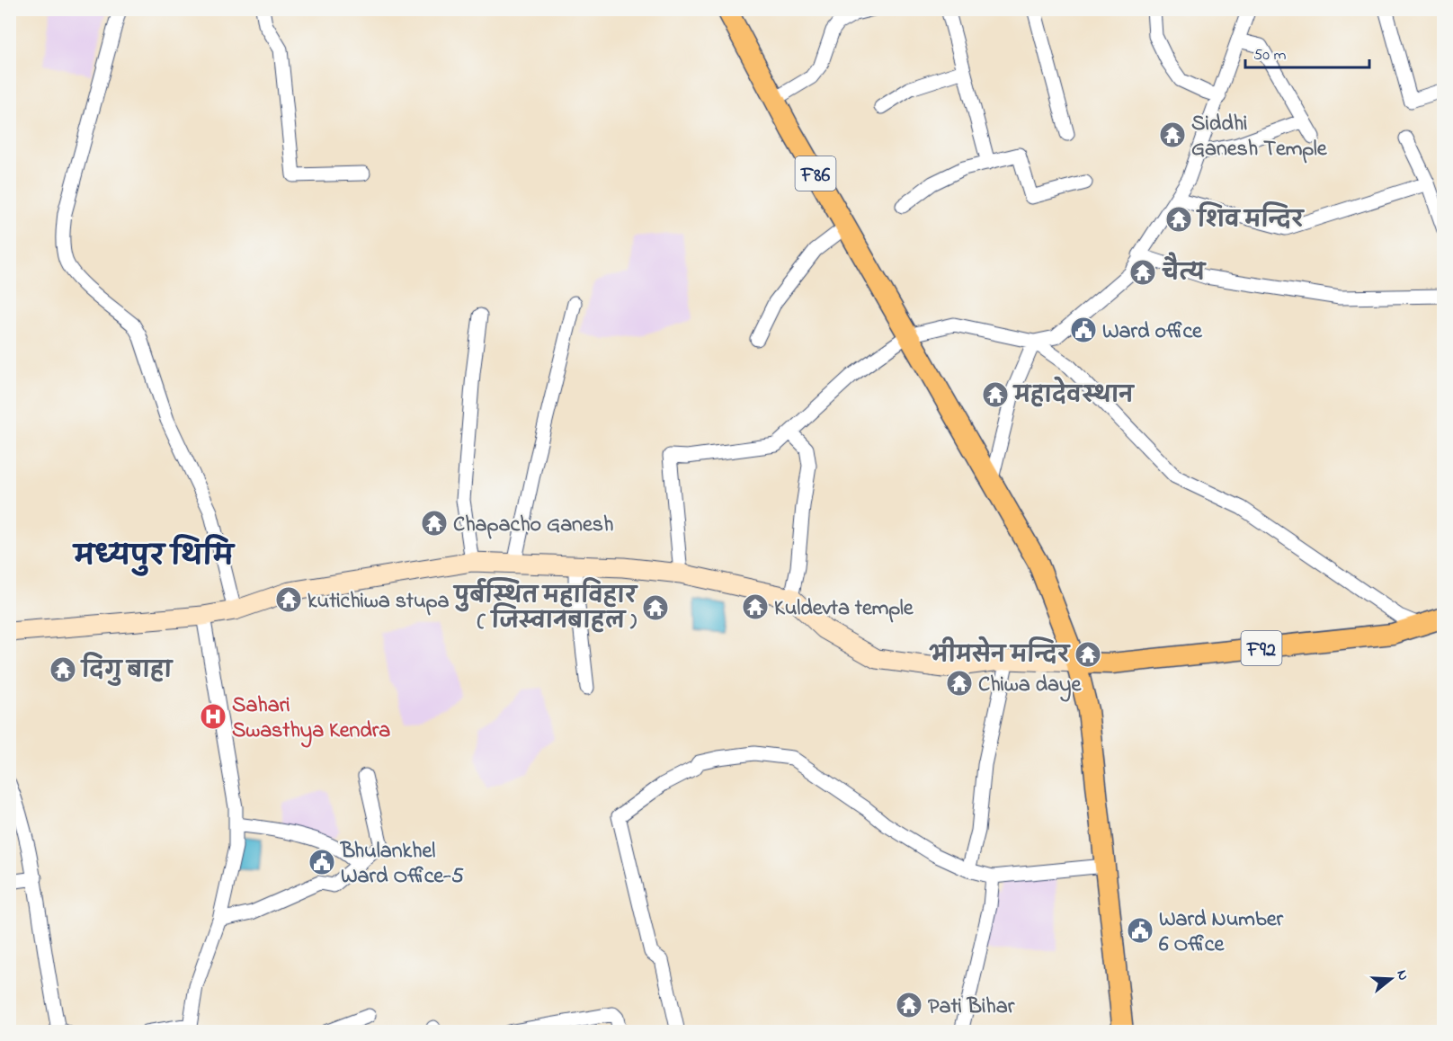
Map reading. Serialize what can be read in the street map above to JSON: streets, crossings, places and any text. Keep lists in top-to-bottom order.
{
  "streets": {
    "main road": ["F86", "F92"]
  },
  "crossings": [
    ["F86", "F92"]
  ],
  "districts": ["मध्यपुर थिमि"],
  "places": {
    "temple": [
      "Siddhi Ganesh Temple",
      "शिव मन्दिर",
      "चैत्य",
      "महादेवस्थान",
      "Chapacho Ganesh",
      "kutichiwa stupa",
      "Kuldevta temple",
      "पुर्बस्थित महाविहार ( जिस्वानबाहल )",
      "भीमसेन मन्दिर",
      "दिगु बाहा",
      "Chiwa daye",
      "Pati Bihar"
    ],
    "public building": ["Ward office", "Bhulankhel Ward Office-5", "Ward Number 6 Office"],
    "hospital": ["Sahari Swasthya Kendra"]
  },
  "scale_bar": "50 m",
  "north": "right"
}
